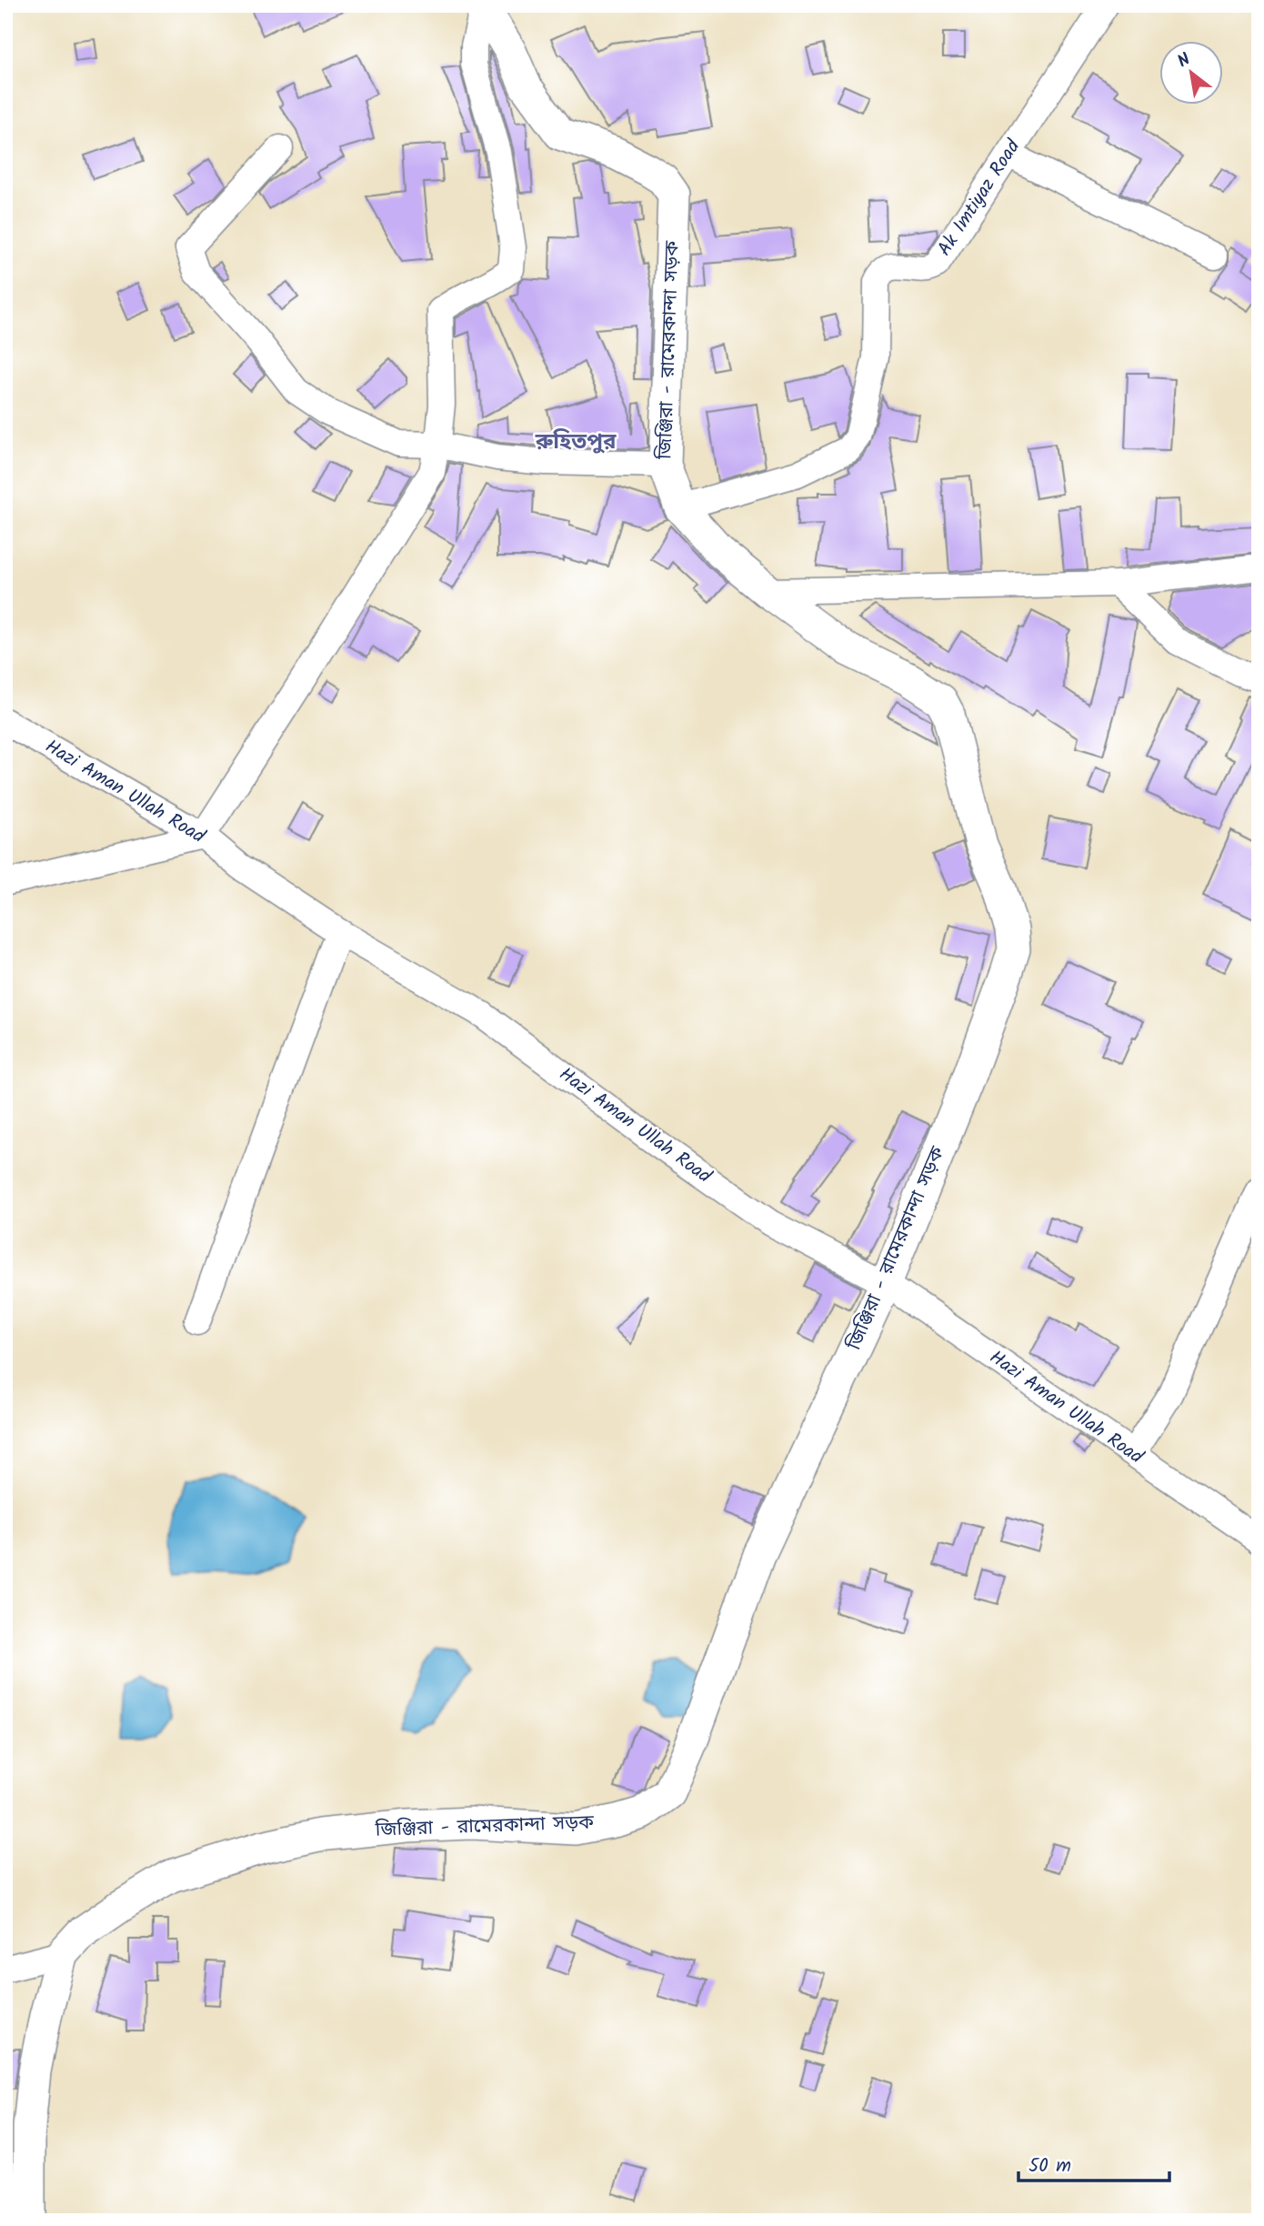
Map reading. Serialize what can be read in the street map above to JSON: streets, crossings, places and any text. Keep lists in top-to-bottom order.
{
  "streets": {
    "main road": ["জিঞ্জিরা - রামেরকান্দা সড়ক"],
    "street": ["Ak Imtiyaz Road", "Hazi Aman Ullah Road"]
  },
  "crossings": [
    ["Ak Imtiyaz Road", "জিঞ্জিরা - রামেরকান্দা সড়ক"],
    ["জিঞ্জিরা - রামেরকান্দা সড়ক", "Hazi Aman Ullah Road"]
  ],
  "districts": ["রুহিতপুর"],
  "scale_bar": "50 m",
  "north": "top left"
}
